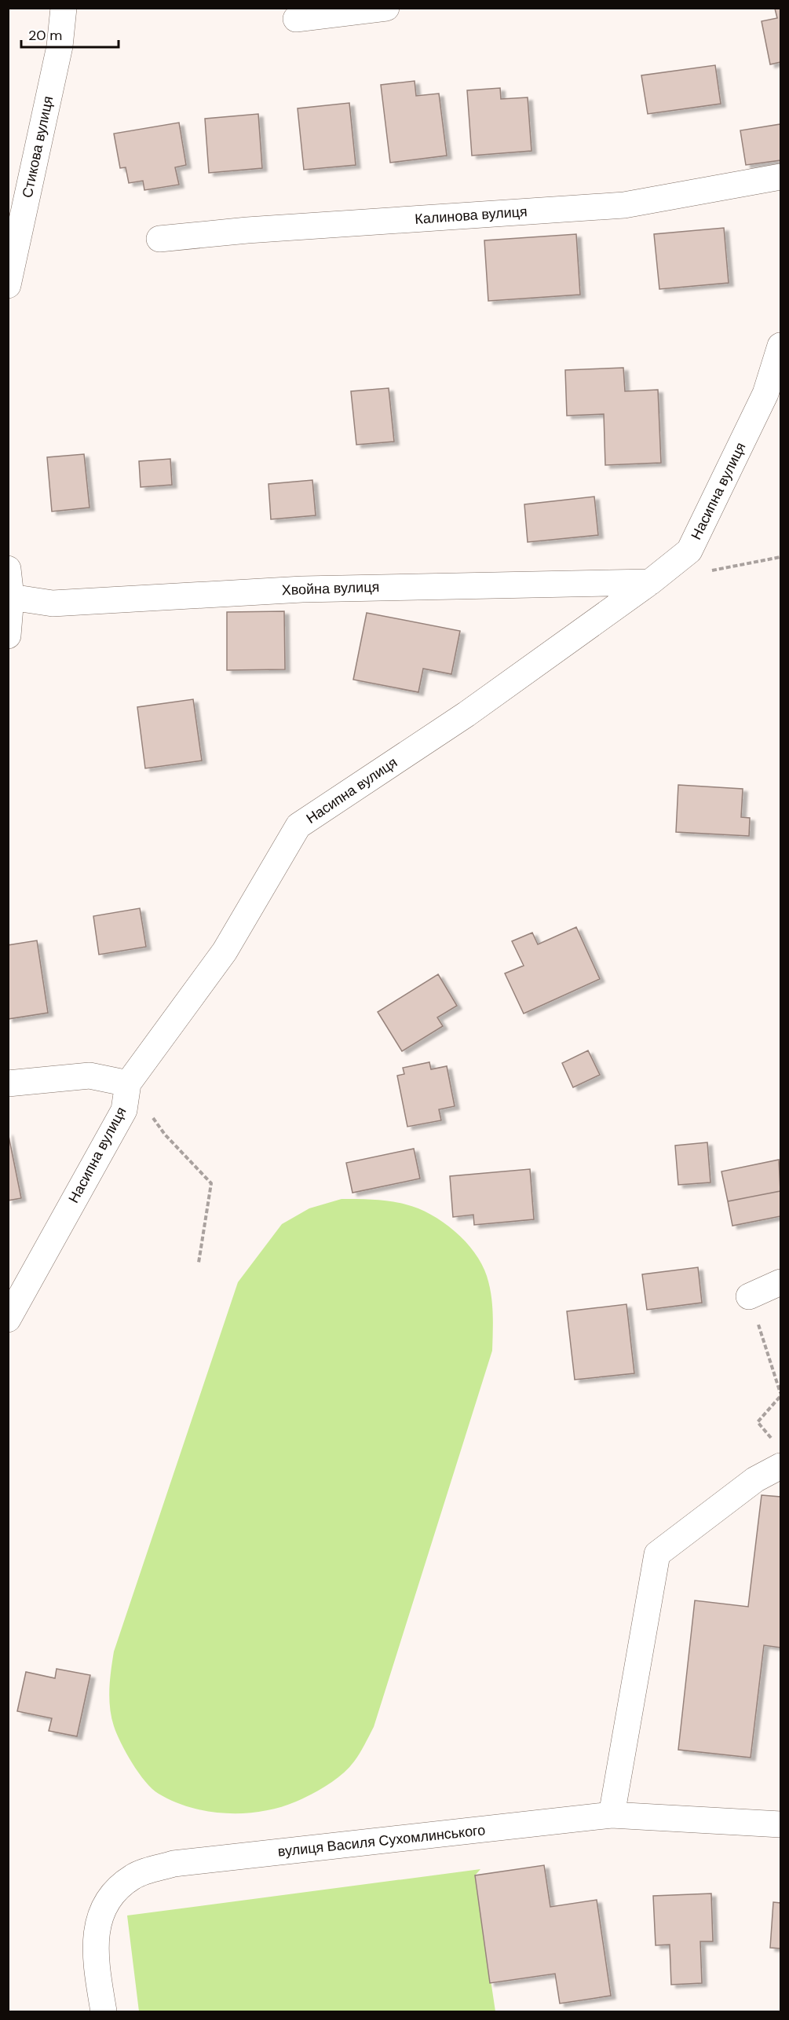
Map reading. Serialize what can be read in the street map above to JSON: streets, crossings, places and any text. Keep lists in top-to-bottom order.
{
  "streets": {
    "street": [
      "Стикова вулиця",
      "Калинова вулиця",
      "Насипна вулиця",
      "Хвойна вулиця",
      "вулиця Василя Сухомлинського"
    ]
  },
  "crossings": [
    ["Насипна вулиця", "Хвойна вулиця"]
  ],
  "scale_bar": "20 m"
}
